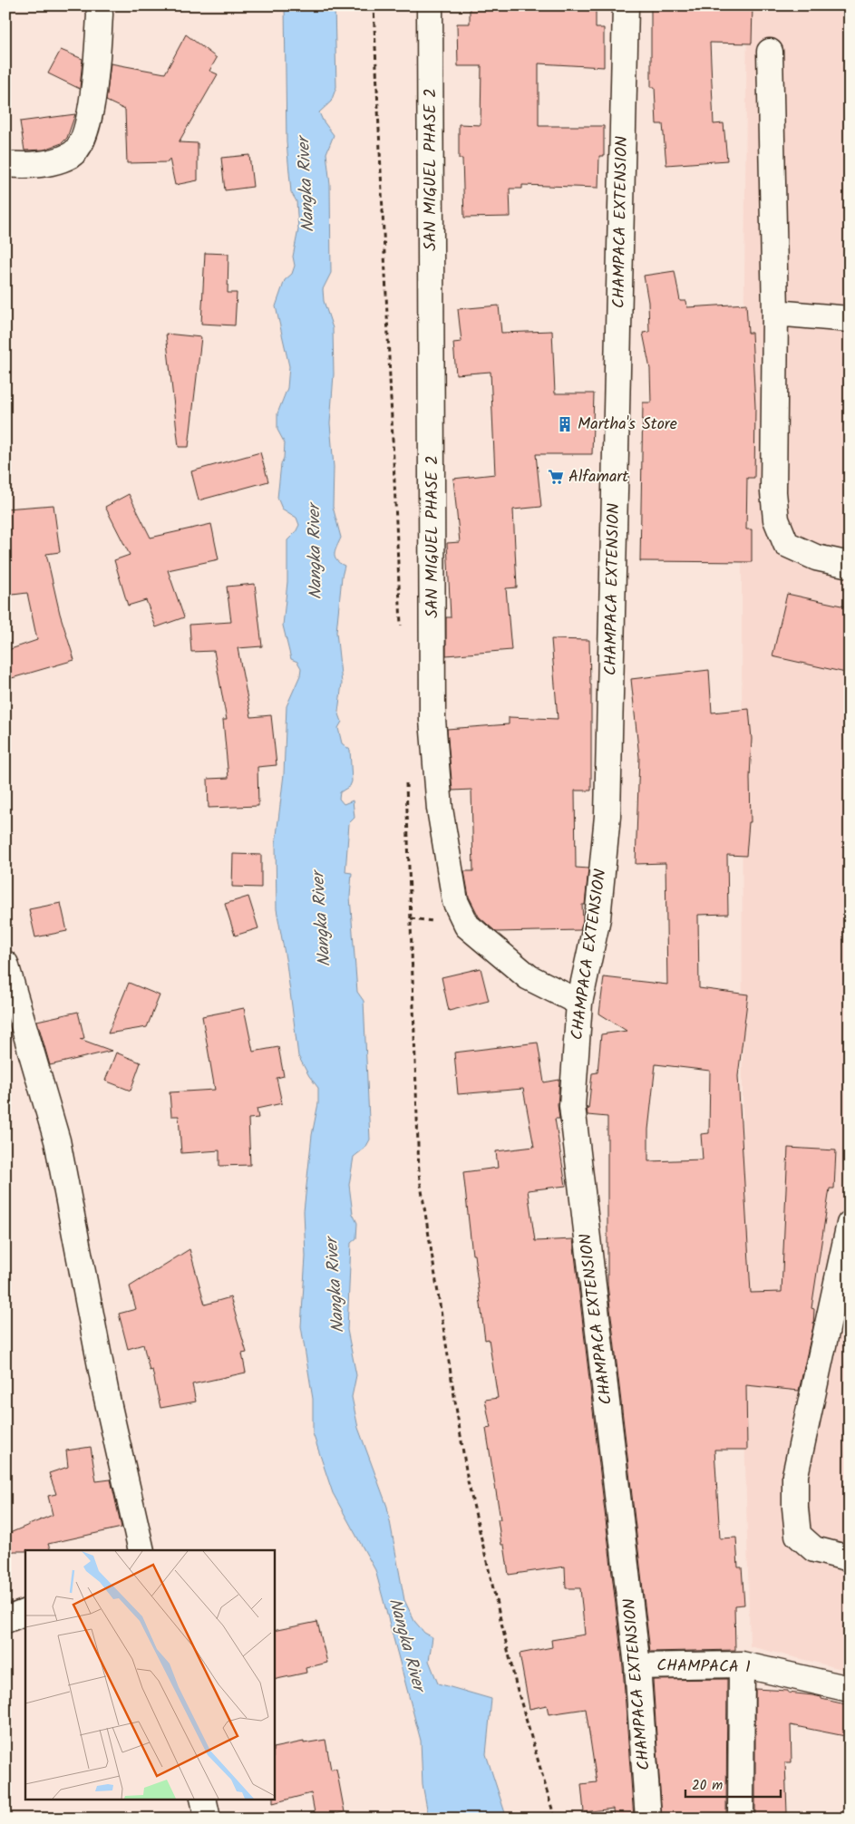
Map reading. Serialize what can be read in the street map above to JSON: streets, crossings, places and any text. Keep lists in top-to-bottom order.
{
  "streets": {
    "street": ["SAN MIGUEL PHASE 2", "CHAMPACA EXTENSION", "CHAMPACA 1"]
  },
  "crossings": [
    ["SAN MIGUEL PHASE 2", "CHAMPACA EXTENSION"],
    ["CHAMPACA EXTENSION", "CHAMPACA 1"]
  ],
  "water": ["Nangka River"],
  "places": {
    "building": ["Martha's Store"],
    "supermarket": ["Alfamart"]
  },
  "scale_bar": "20 m"
}
